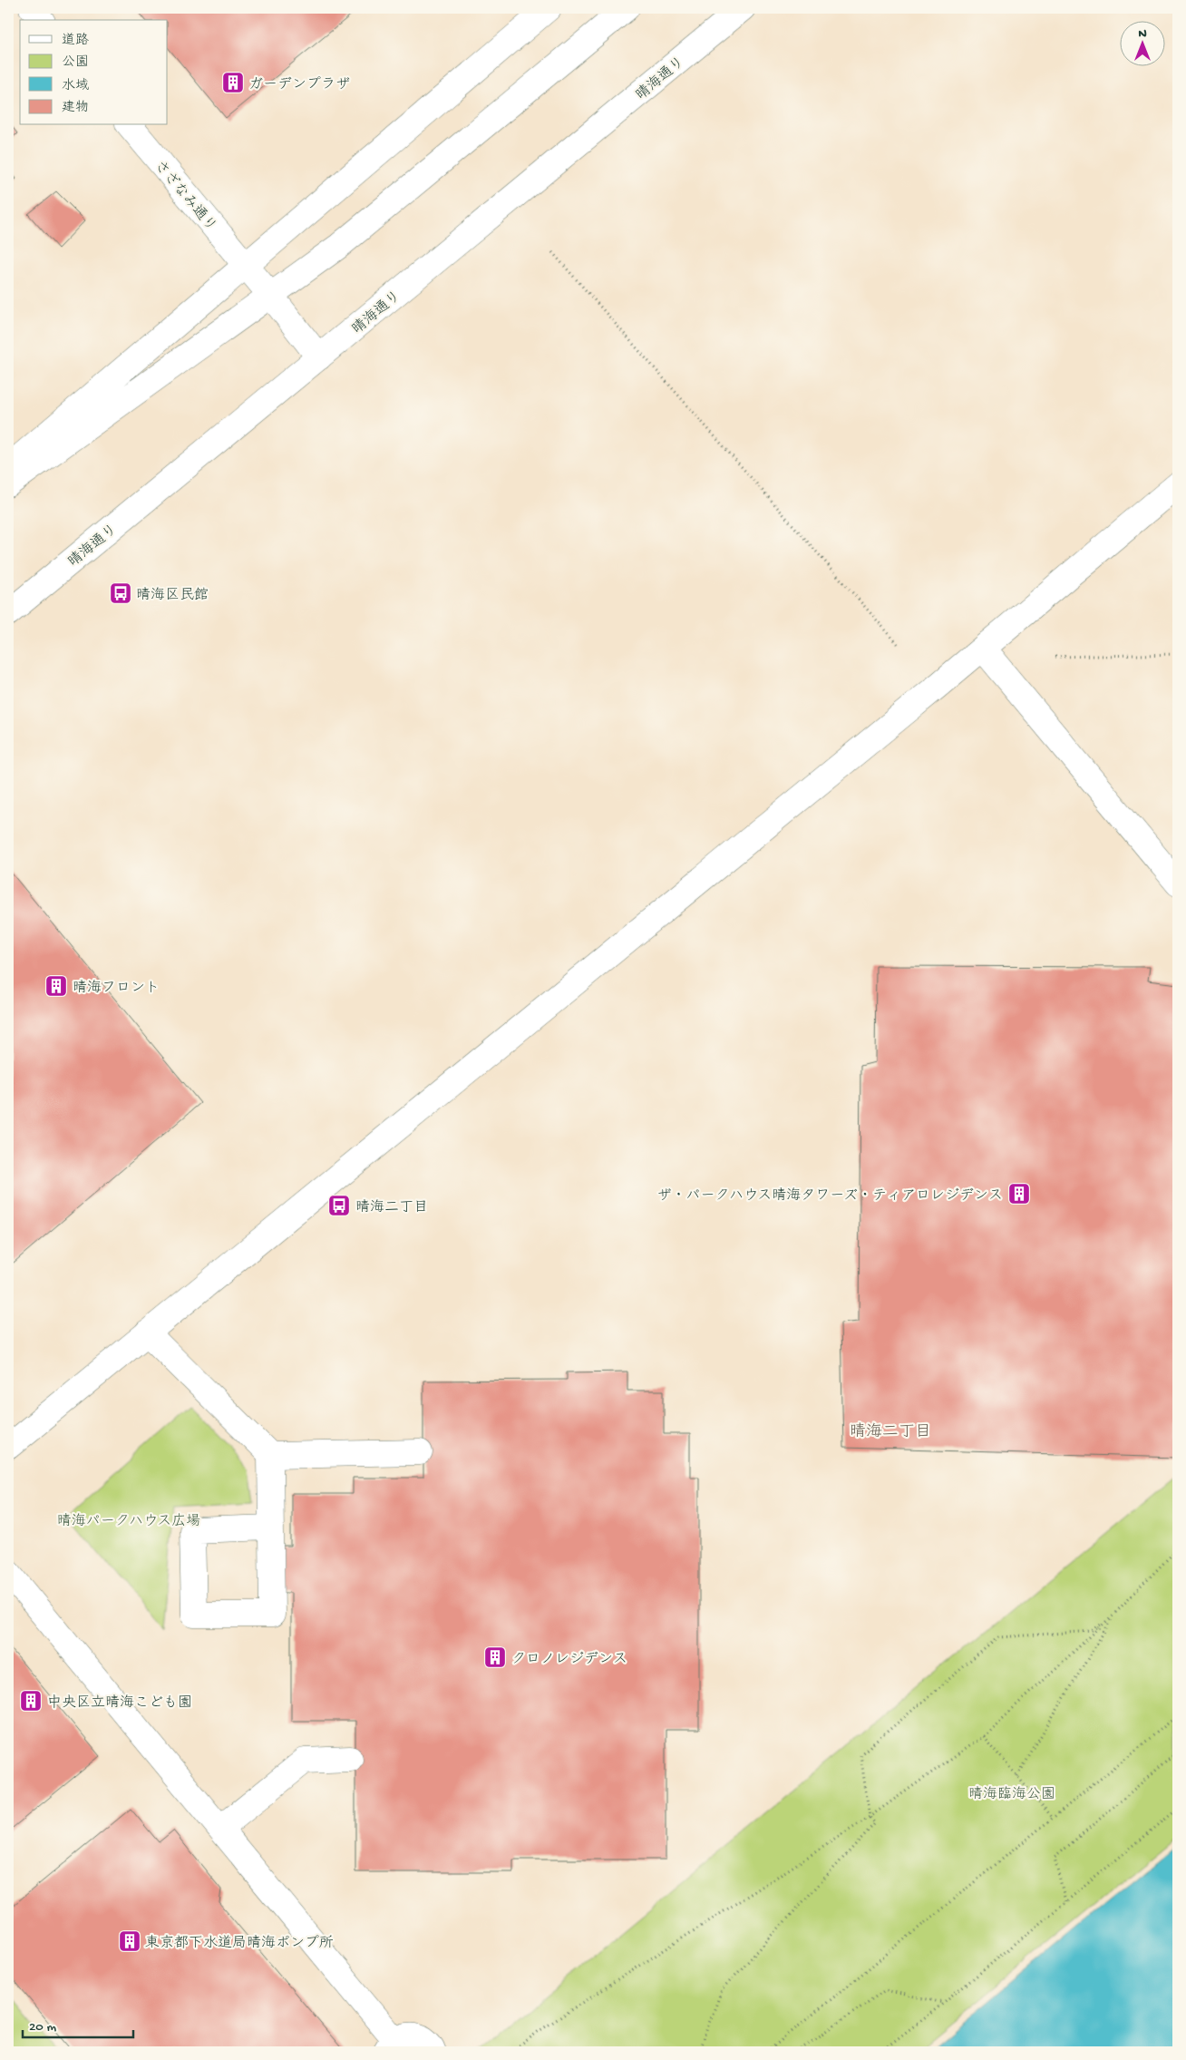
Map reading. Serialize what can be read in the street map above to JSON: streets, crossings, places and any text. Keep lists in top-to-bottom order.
{
  "streets": {
    "street": ["晴海通り", "さざなみ通り"]
  },
  "crossings": [
    ["晴海通り", "さざなみ通り"]
  ],
  "districts": ["晴海二丁目"],
  "parks": ["晴海パークハウス広場", "晴海臨海公園"],
  "places": {
    "building": [
      "ガーデンプラザ",
      "晴海フロント",
      "ザ・パークハウス晴海タワーズ・ティアロレジデンス",
      "クロノレジデンス",
      "中央区立晴海こども園",
      "東京都下水道局晴海ポンプ所"
    ],
    "bus stop": ["晴海区民館", "晴海二丁目"]
  },
  "legend": [
    "道路",
    "公園",
    "水域",
    "建物"
  ],
  "scale_bar": "20 m",
  "north": "top"
}
